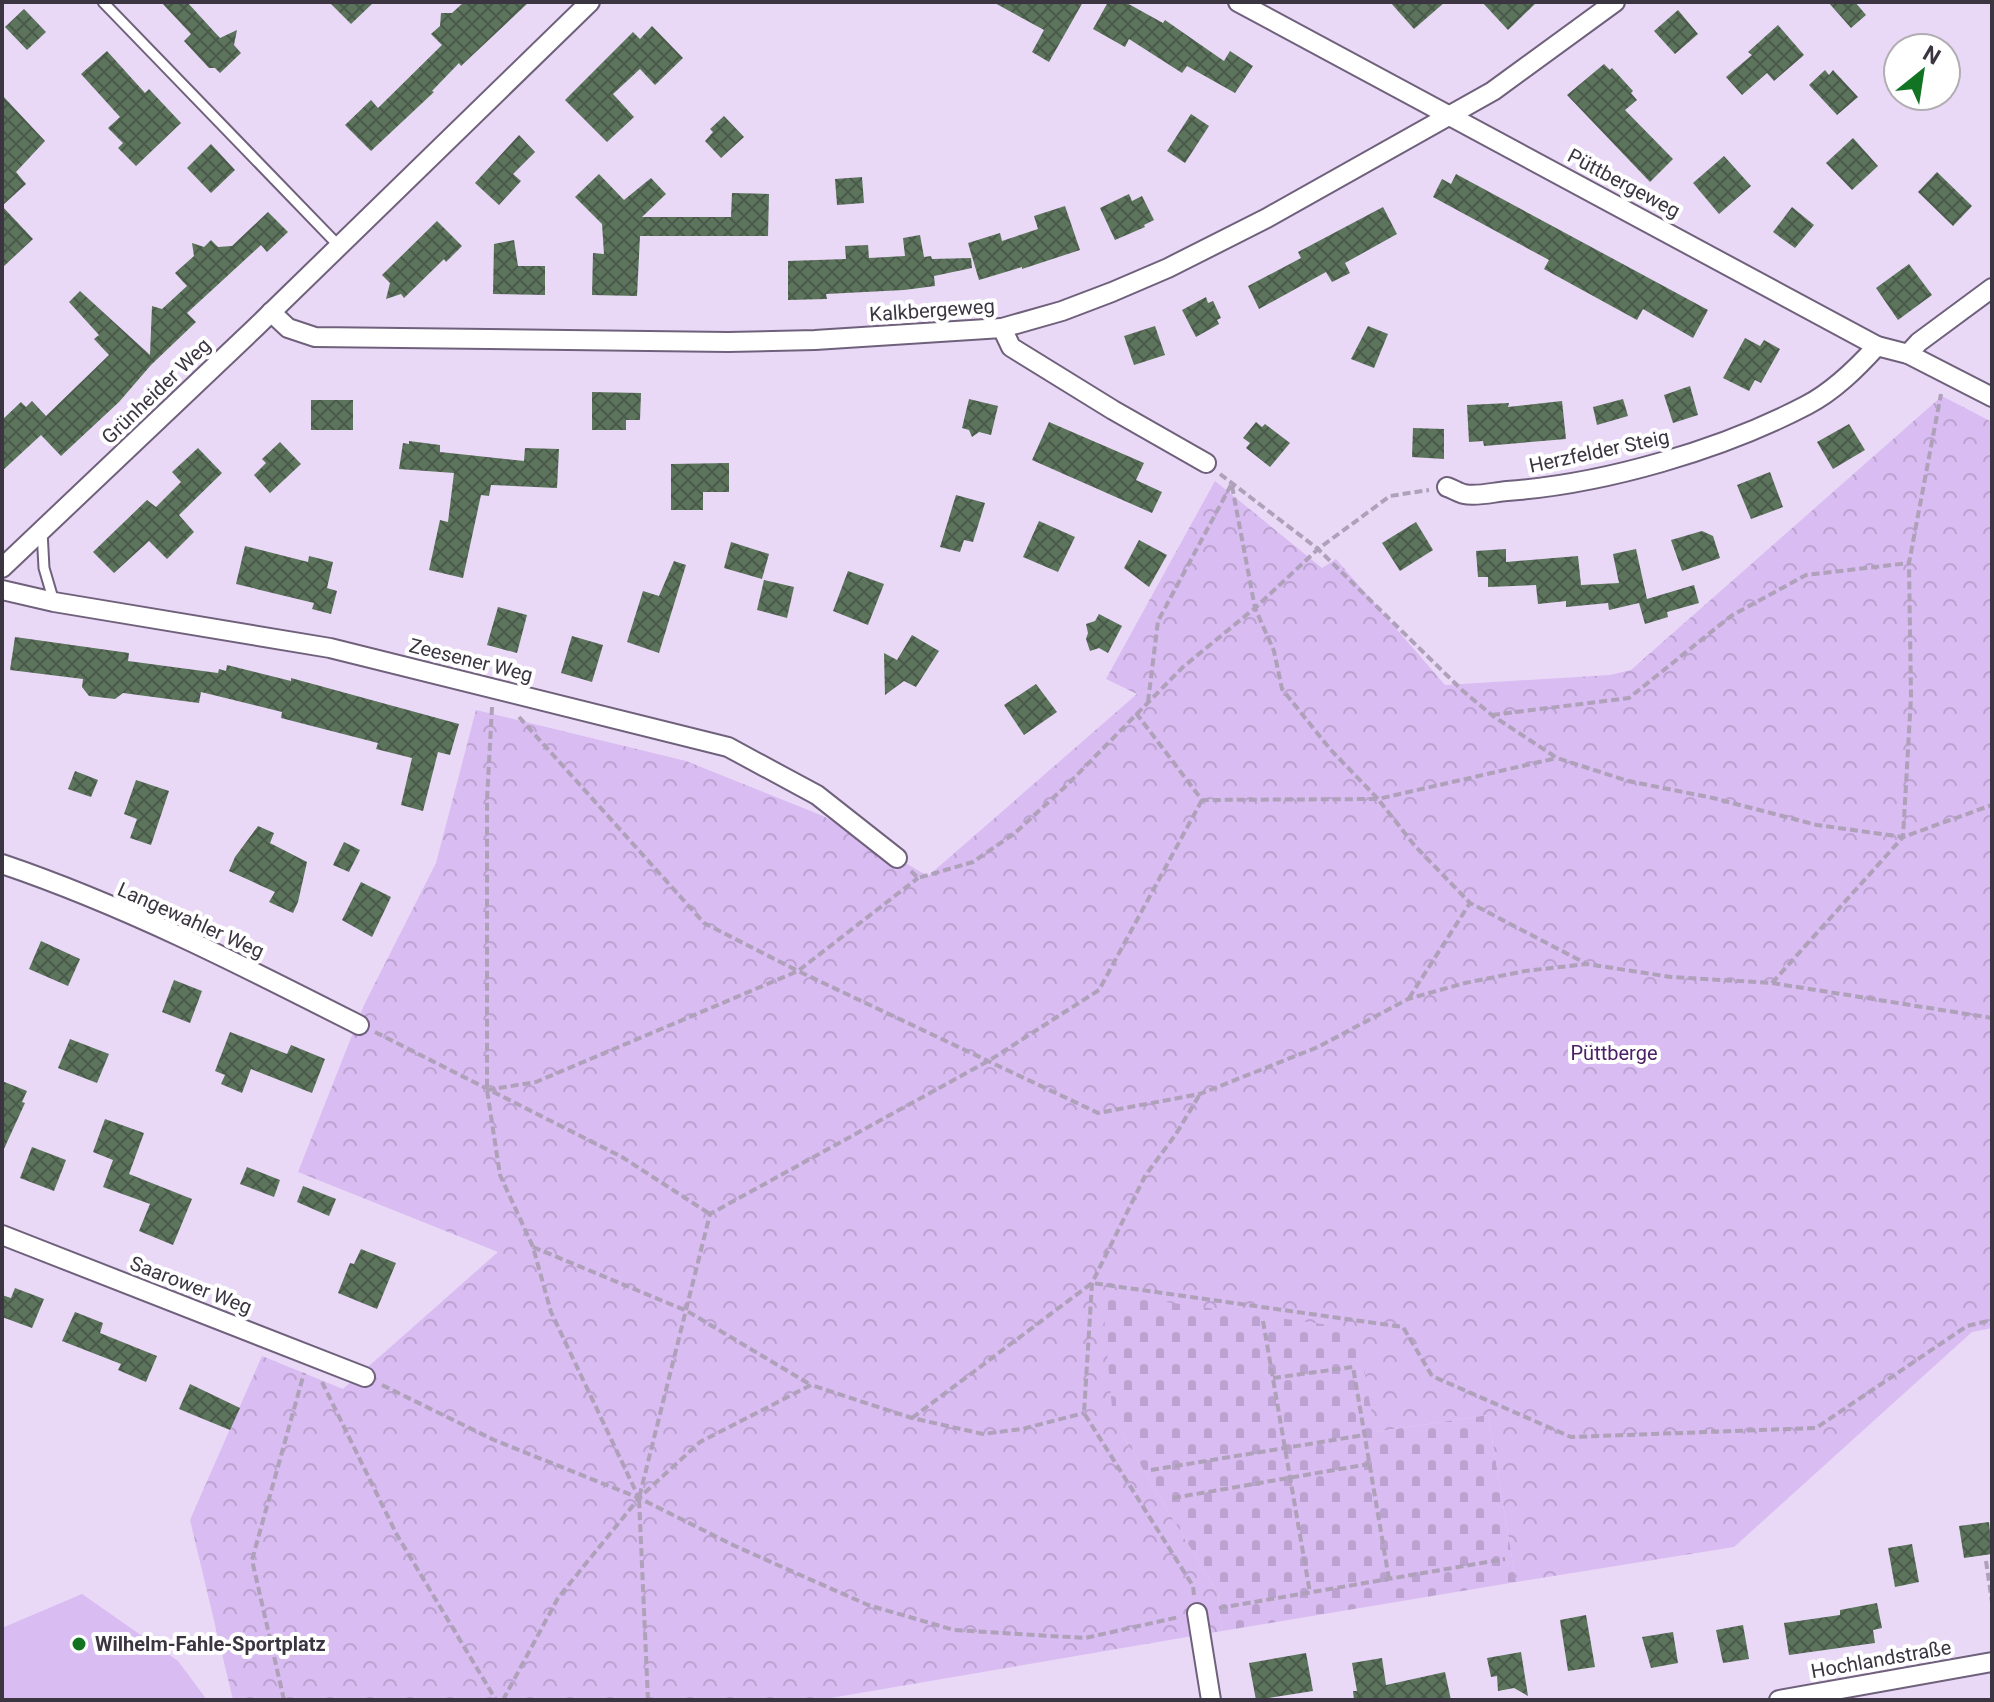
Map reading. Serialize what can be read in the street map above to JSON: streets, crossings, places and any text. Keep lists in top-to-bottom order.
{
  "streets": {
    "street": [
      "Püttbergeweg",
      "Kalkbergeweg",
      "Grünheider Weg",
      "Herzfelder Steig",
      "Zeesener Weg",
      "Langewahler Weg",
      "Saarower Weg",
      "Hochlandstraße"
    ]
  },
  "crossings": [
    ["Püttbergeweg", "Kalkbergeweg"],
    ["Püttbergeweg", "Herzfelder Steig"],
    ["Kalkbergeweg", "Grünheider Weg"]
  ],
  "parks": ["Püttberge"],
  "places": ["Wilhelm-Fahle-Sportplatz"],
  "north": "top right"
}
